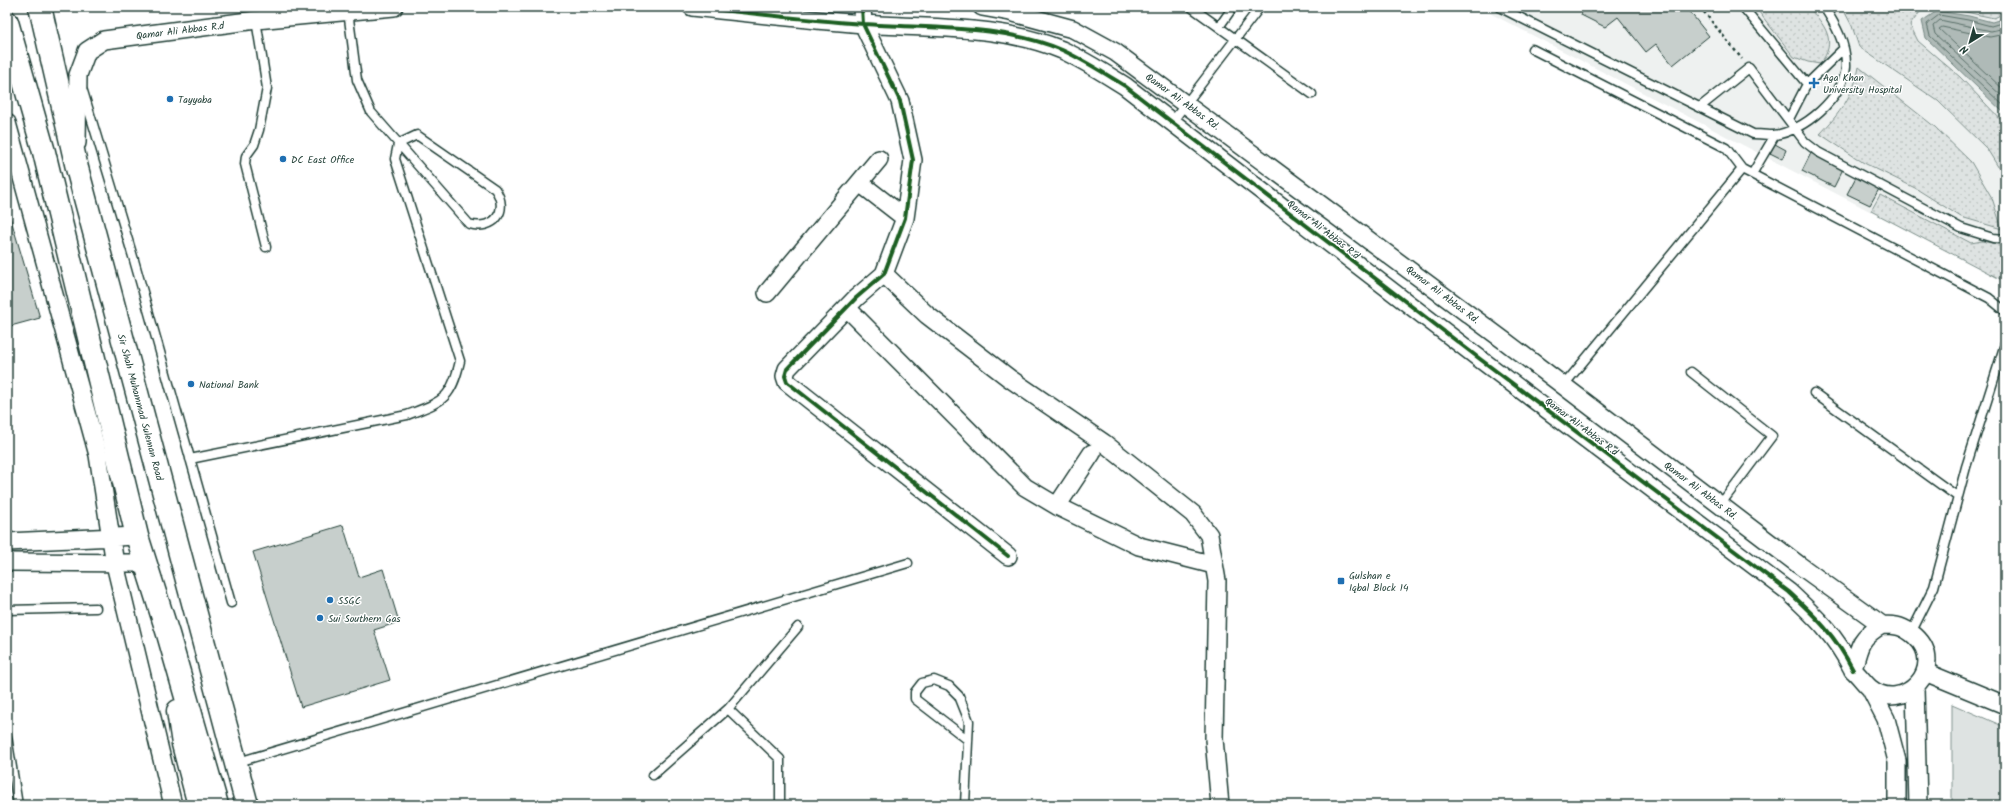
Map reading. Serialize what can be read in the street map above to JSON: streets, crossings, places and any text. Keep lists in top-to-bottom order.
{
  "streets": {
    "highway": ["Sir Shah Muhammad Suleman Road"],
    "street": ["Qamar Ali Abbas R.d", "Qamar Ali Abbas Rd."]
  },
  "crossings": [
    ["Qamar Ali Abbas R.d", "Qamar Ali Abbas Rd."],
    ["Qamar Ali Abbas R.d", "Sir Shah Muhammad Suleman Road"]
  ],
  "places": {
    "health": ["Aga Khan University Hospital"],
    "other": [
      "Tayyaba",
      "DC East Office",
      "National Bank",
      "SSGC",
      "Sui Southern Gas"
    ],
    "transit": ["Gulshan e Iqbal Block 14"]
  },
  "north": "bottom left"
}
